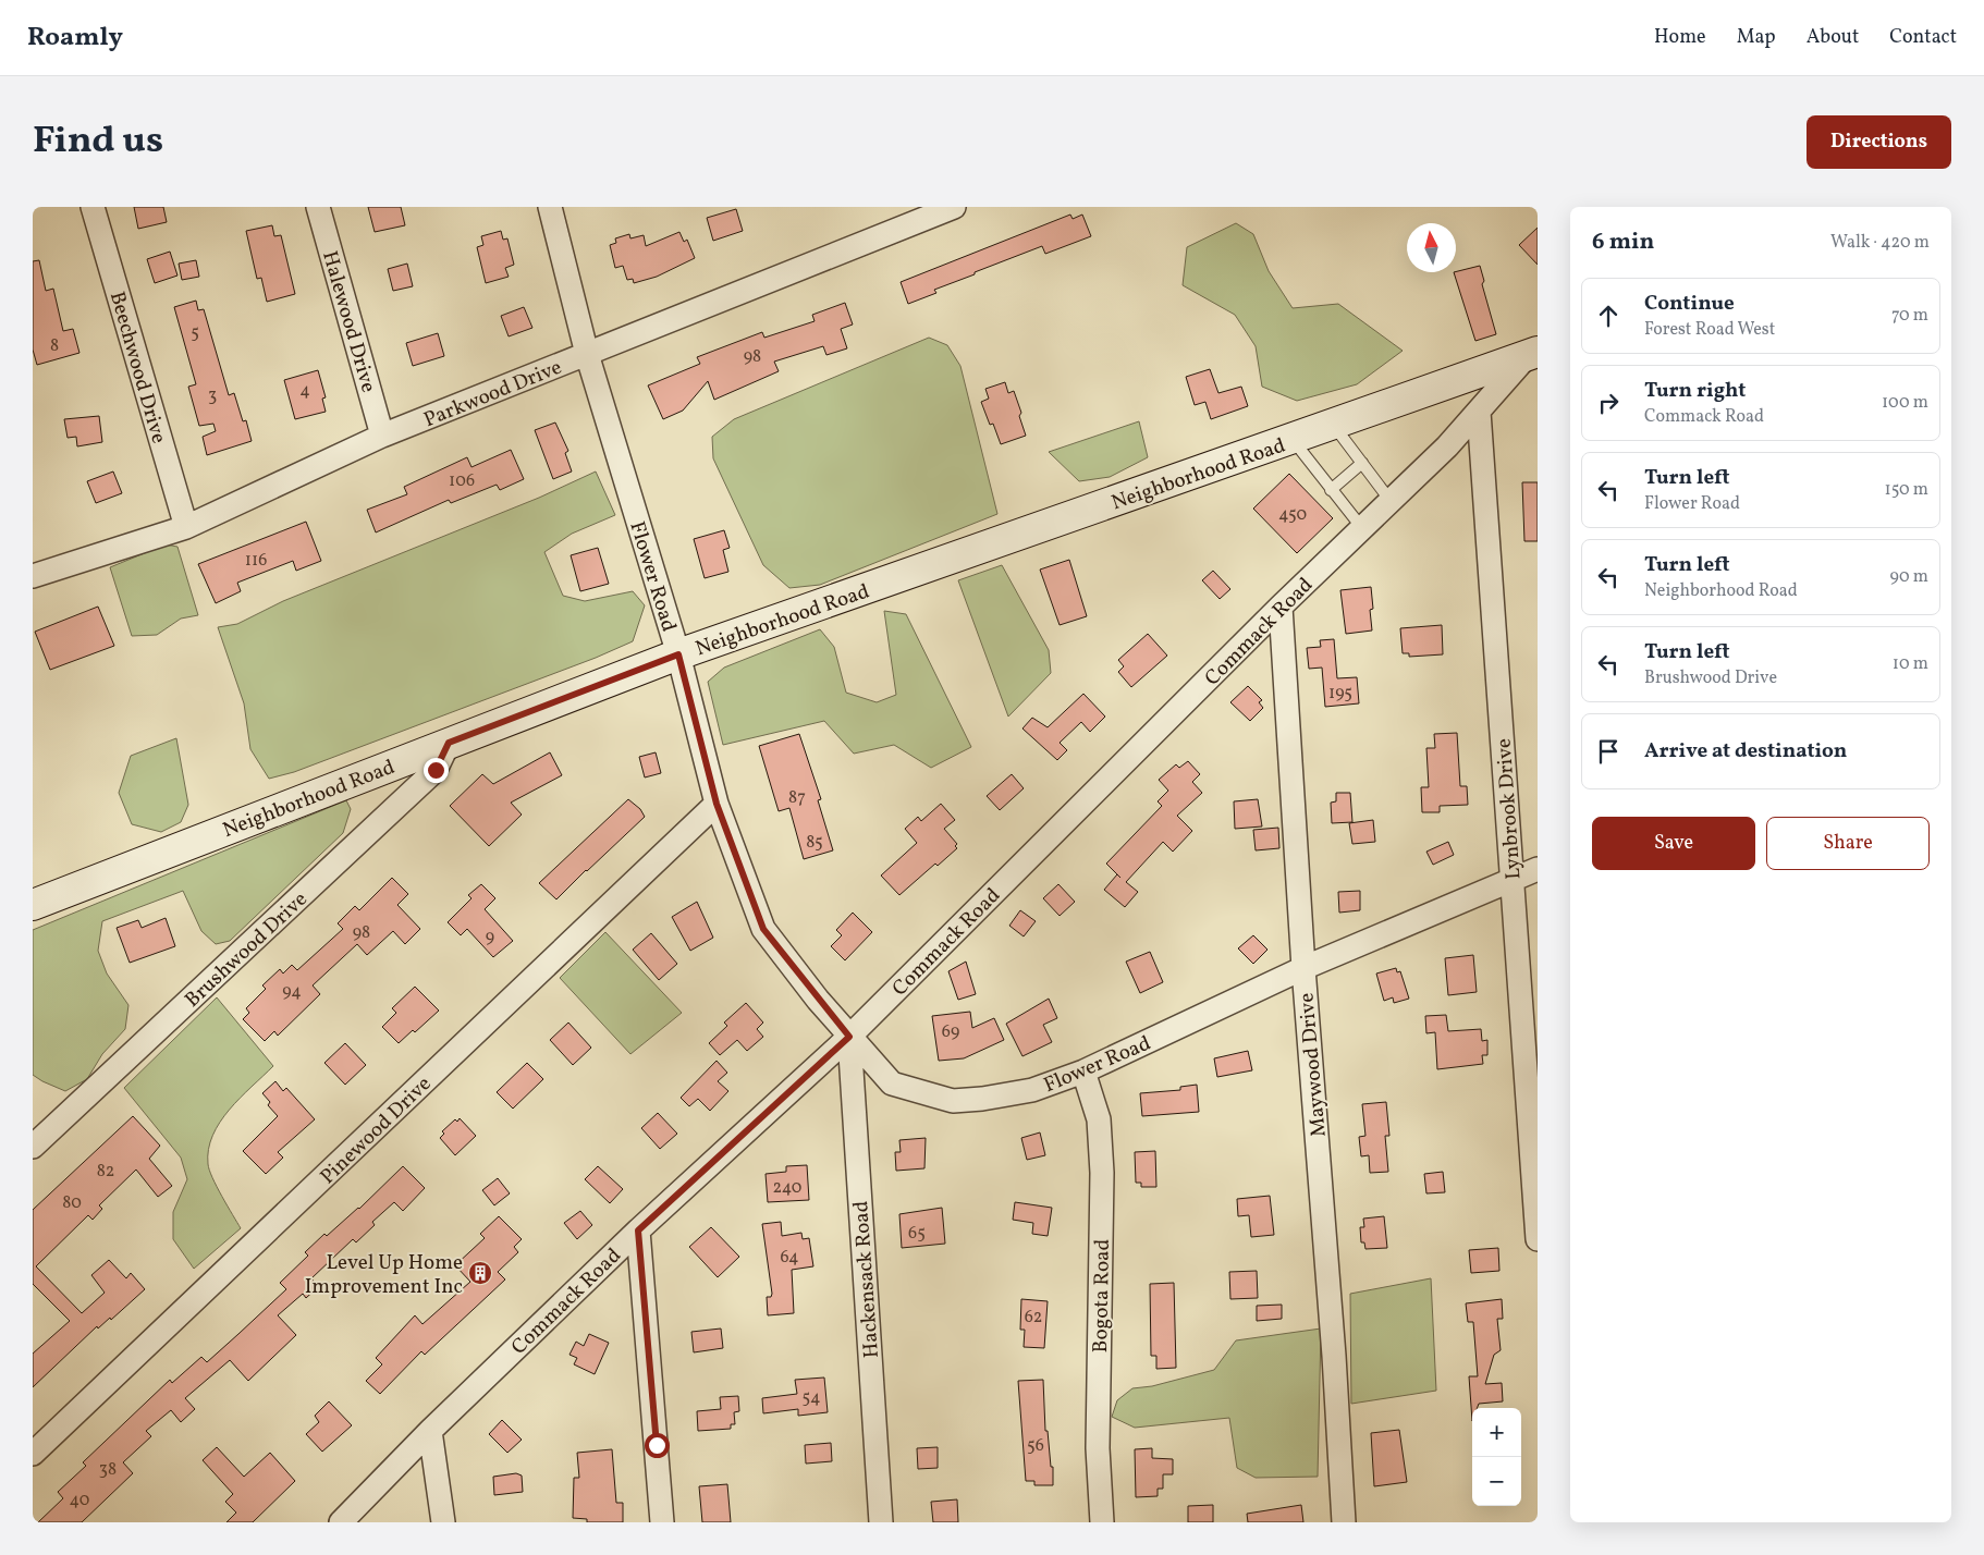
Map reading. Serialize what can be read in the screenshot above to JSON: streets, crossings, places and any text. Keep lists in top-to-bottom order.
{
  "streets": {
    "main road": ["Neighborhood Road"],
    "street": [
      "Halewood Drive",
      "Beechwood Drive",
      "Parkwood Drive",
      "Flower Road",
      "Commack Road",
      "Lynbrook Drive",
      "Brushwood Drive",
      "Maywood Drive",
      "Pinewood Drive",
      "Hackensack Road",
      "Bogota Road"
    ]
  },
  "crossings": [
    ["Halewood Drive", "Parkwood Drive"],
    ["Beechwood Drive", "Parkwood Drive"],
    ["Parkwood Drive", "Flower Road"],
    ["Neighborhood Road", "Flower Road"],
    ["Neighborhood Road", "Commack Road"],
    ["Neighborhood Road", "Brushwood Drive"],
    ["Flower Road", "Commack Road"],
    ["Flower Road", "Lynbrook Drive"],
    ["Flower Road", "Maywood Drive"],
    ["Flower Road", "Pinewood Drive"],
    ["Flower Road", "Hackensack Road"],
    ["Flower Road", "Bogota Road"],
    ["Commack Road", "Lynbrook Drive"],
    ["Commack Road", "Maywood Drive"],
    ["Commack Road", "Hackensack Road"]
  ],
  "places": {
    "building": ["Level Up Home Improvement Inc"]
  },
  "house_numbers": [
    "5",
    "8",
    "98",
    "4",
    "3",
    "106",
    "450",
    "116",
    "195",
    "87",
    "85",
    "98",
    "9",
    "94",
    "69",
    "82",
    "240",
    "80",
    "65",
    "64",
    "62",
    "54",
    "56",
    "38",
    "40"
  ],
  "north": "top",
  "page": {
    "header": "Roamly",
    "nav": [
      "Home",
      "Map",
      "About",
      "Contact"
    ],
    "title": "Find us",
    "buttons": [
      "Directions",
      ["Save", "Share"]
    ],
    "heading": ["6 min", "Walk · 420 m"],
    "list": [
      ["Continue", "Forest Road West", "70 m"],
      ["Turn right", "Commack Road", "100 m"],
      ["Turn left", "Flower Road", "150 m"],
      ["Turn left", "Neighborhood Road", "90 m"],
      ["Turn left", "Brushwood Drive", "10 m"],
      "Arrive at destination"
    ],
    "map_buttons": ["+", "−"]
  }
}
